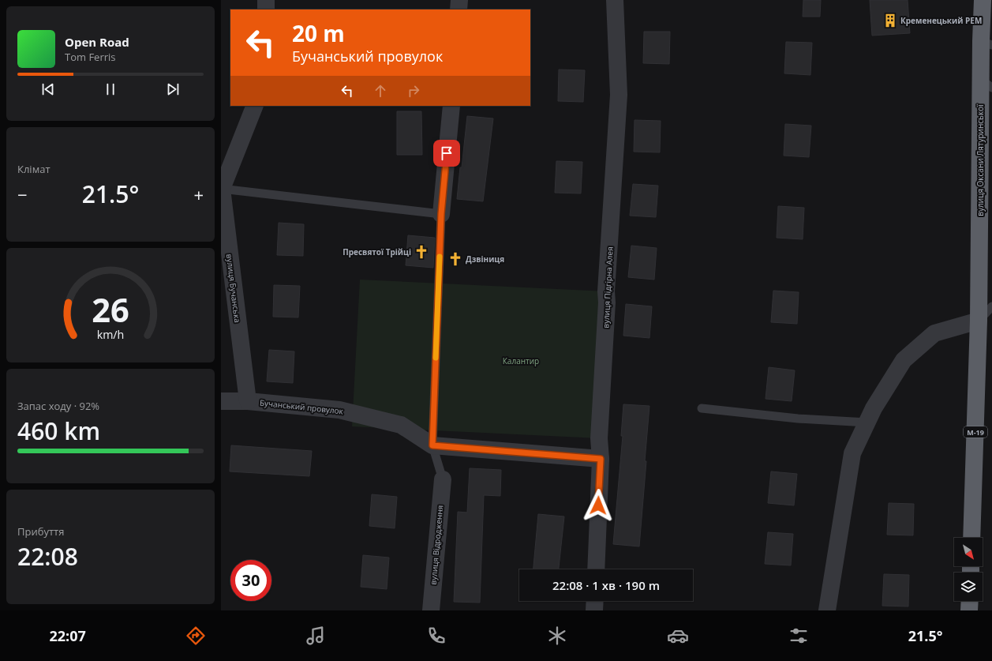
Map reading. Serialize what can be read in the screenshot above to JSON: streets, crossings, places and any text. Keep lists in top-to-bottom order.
{
  "streets": {
    "highway": ["вулиця Оксани Лятуринської", "М-19"],
    "street": [
      "вулиця Підгірна Алея",
      "вулиця Бучанська",
      "Бучанський провулок",
      "вулиця Відродження"
    ]
  },
  "crossings": [
    ["вулиця Оксани Лятуринської", "М-19"],
    ["вулиця Підгірна Алея", "Бучанський провулок"],
    ["вулиця Бучанська", "Бучанський провулок"]
  ],
  "parks": ["Калантир"],
  "places": {
    "building": ["Кременецький РЕМ"],
    "church": ["Пресвятої Трійці", "Дзвіниця"]
  },
  "north": "bottom right",
  "page": {
    "turn": ["20 m", "Бучанський провулок"],
    "song": ["Open Road", "Tom Ferris"],
    "tile": [
      "Клімат",
      ["Запас ходу · 92%", "460 km"],
      ["Прибуття", "22:08"]
    ],
    "heat": ["−", "21.5°", "+"],
    "limit": "30",
    "trip": "22:08 · 1 хв · 190 m",
    "tabs": ["22:07", "21.5°"],
    "gauge": ["26", "km/h"]
  }
}
